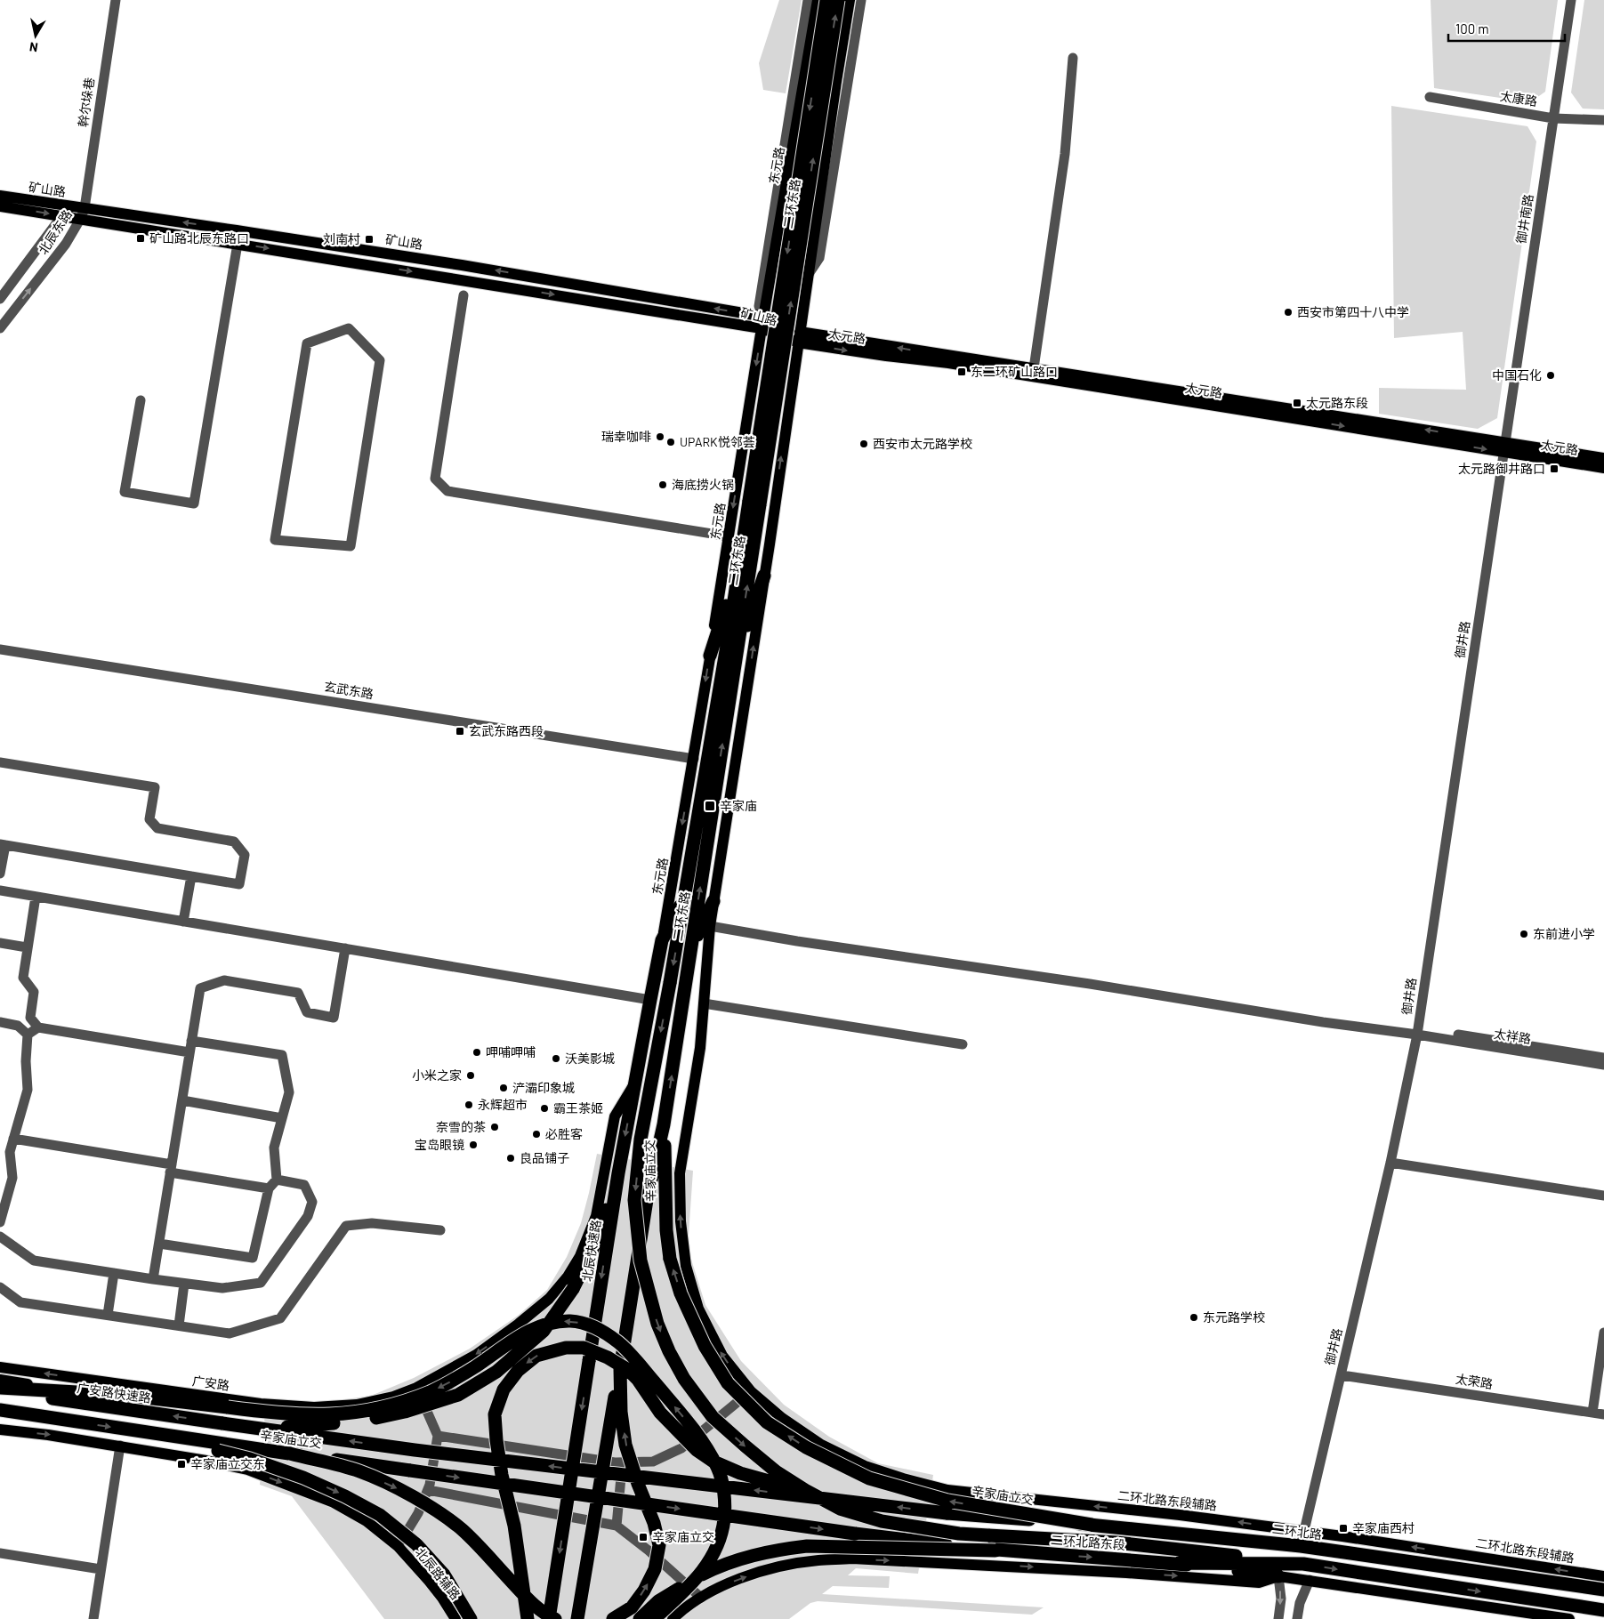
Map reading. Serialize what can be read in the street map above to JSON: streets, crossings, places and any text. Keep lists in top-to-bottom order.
{
  "streets": {
    "highway": [
      "二环东路",
      "辛家庙立交",
      "北辰快速路",
      "广安路快速路",
      "二环北路",
      "二环北路东段"
    ],
    "main road": [
      "东元路",
      "矿山路",
      "太元路",
      "广安路",
      "二环北路东段辅路",
      "北辰路辅路"
    ],
    "street": [
      "太康路",
      "幹尔垛巷",
      "御井南路",
      "北辰东路",
      "御井路",
      "玄武东路",
      "太祥路",
      "太荣路"
    ]
  },
  "crossings": [
    ["太康路", "御井南路"],
    ["幹尔垛巷", "矿山路"],
    ["幹尔垛巷", "北辰东路"],
    ["东元路", "矿山路"],
    ["东元路", "玄武东路"],
    ["东元路", "北辰快速路"],
    ["矿山路", "北辰东路"],
    ["矿山路", "太元路"],
    ["二环东路", "辛家庙立交"],
    ["御井南路", "太元路"],
    ["御井南路", "御井路"],
    ["太元路", "御井路"],
    ["御井路", "太祥路"],
    ["御井路", "太荣路"],
    ["御井路", "二环北路东段辅路"],
    ["御井路", "二环北路"],
    ["辛家庙立交", "北辰快速路"],
    ["辛家庙立交", "广安路快速路"],
    ["辛家庙立交", "二环北路"],
    ["辛家庙立交", "二环北路东段"],
    ["北辰快速路", "广安路"]
  ],
  "one_way": ["广安路", "二环北路东段辅路", "二环北路东段"],
  "places": {
    "transit": [
      "矿山路北辰东路口",
      "刘南村",
      "东二环矿山路口",
      "太元路东段",
      "太元路御井路口",
      "玄武东路西段",
      "辛家庙",
      "辛家庙立交东",
      "辛家庙西村",
      "辛家庙立交"
    ],
    "other": [
      "西安市第四十八中学",
      "中国石化",
      "瑞幸咖啡",
      "UPARK悦邻荟",
      "西安市太元路学校",
      "海底捞火锅",
      "东前进小学",
      "呷哺呷哺",
      "沃美影城",
      "小米之家",
      "浐灞印象城",
      "永辉超市",
      "霸王茶姬",
      "奈雪的茶",
      "必胜客",
      "宝岛眼镜",
      "良品铺子",
      "东元路学校"
    ]
  },
  "scale_bar": "100 m",
  "north": "bottom"
}
